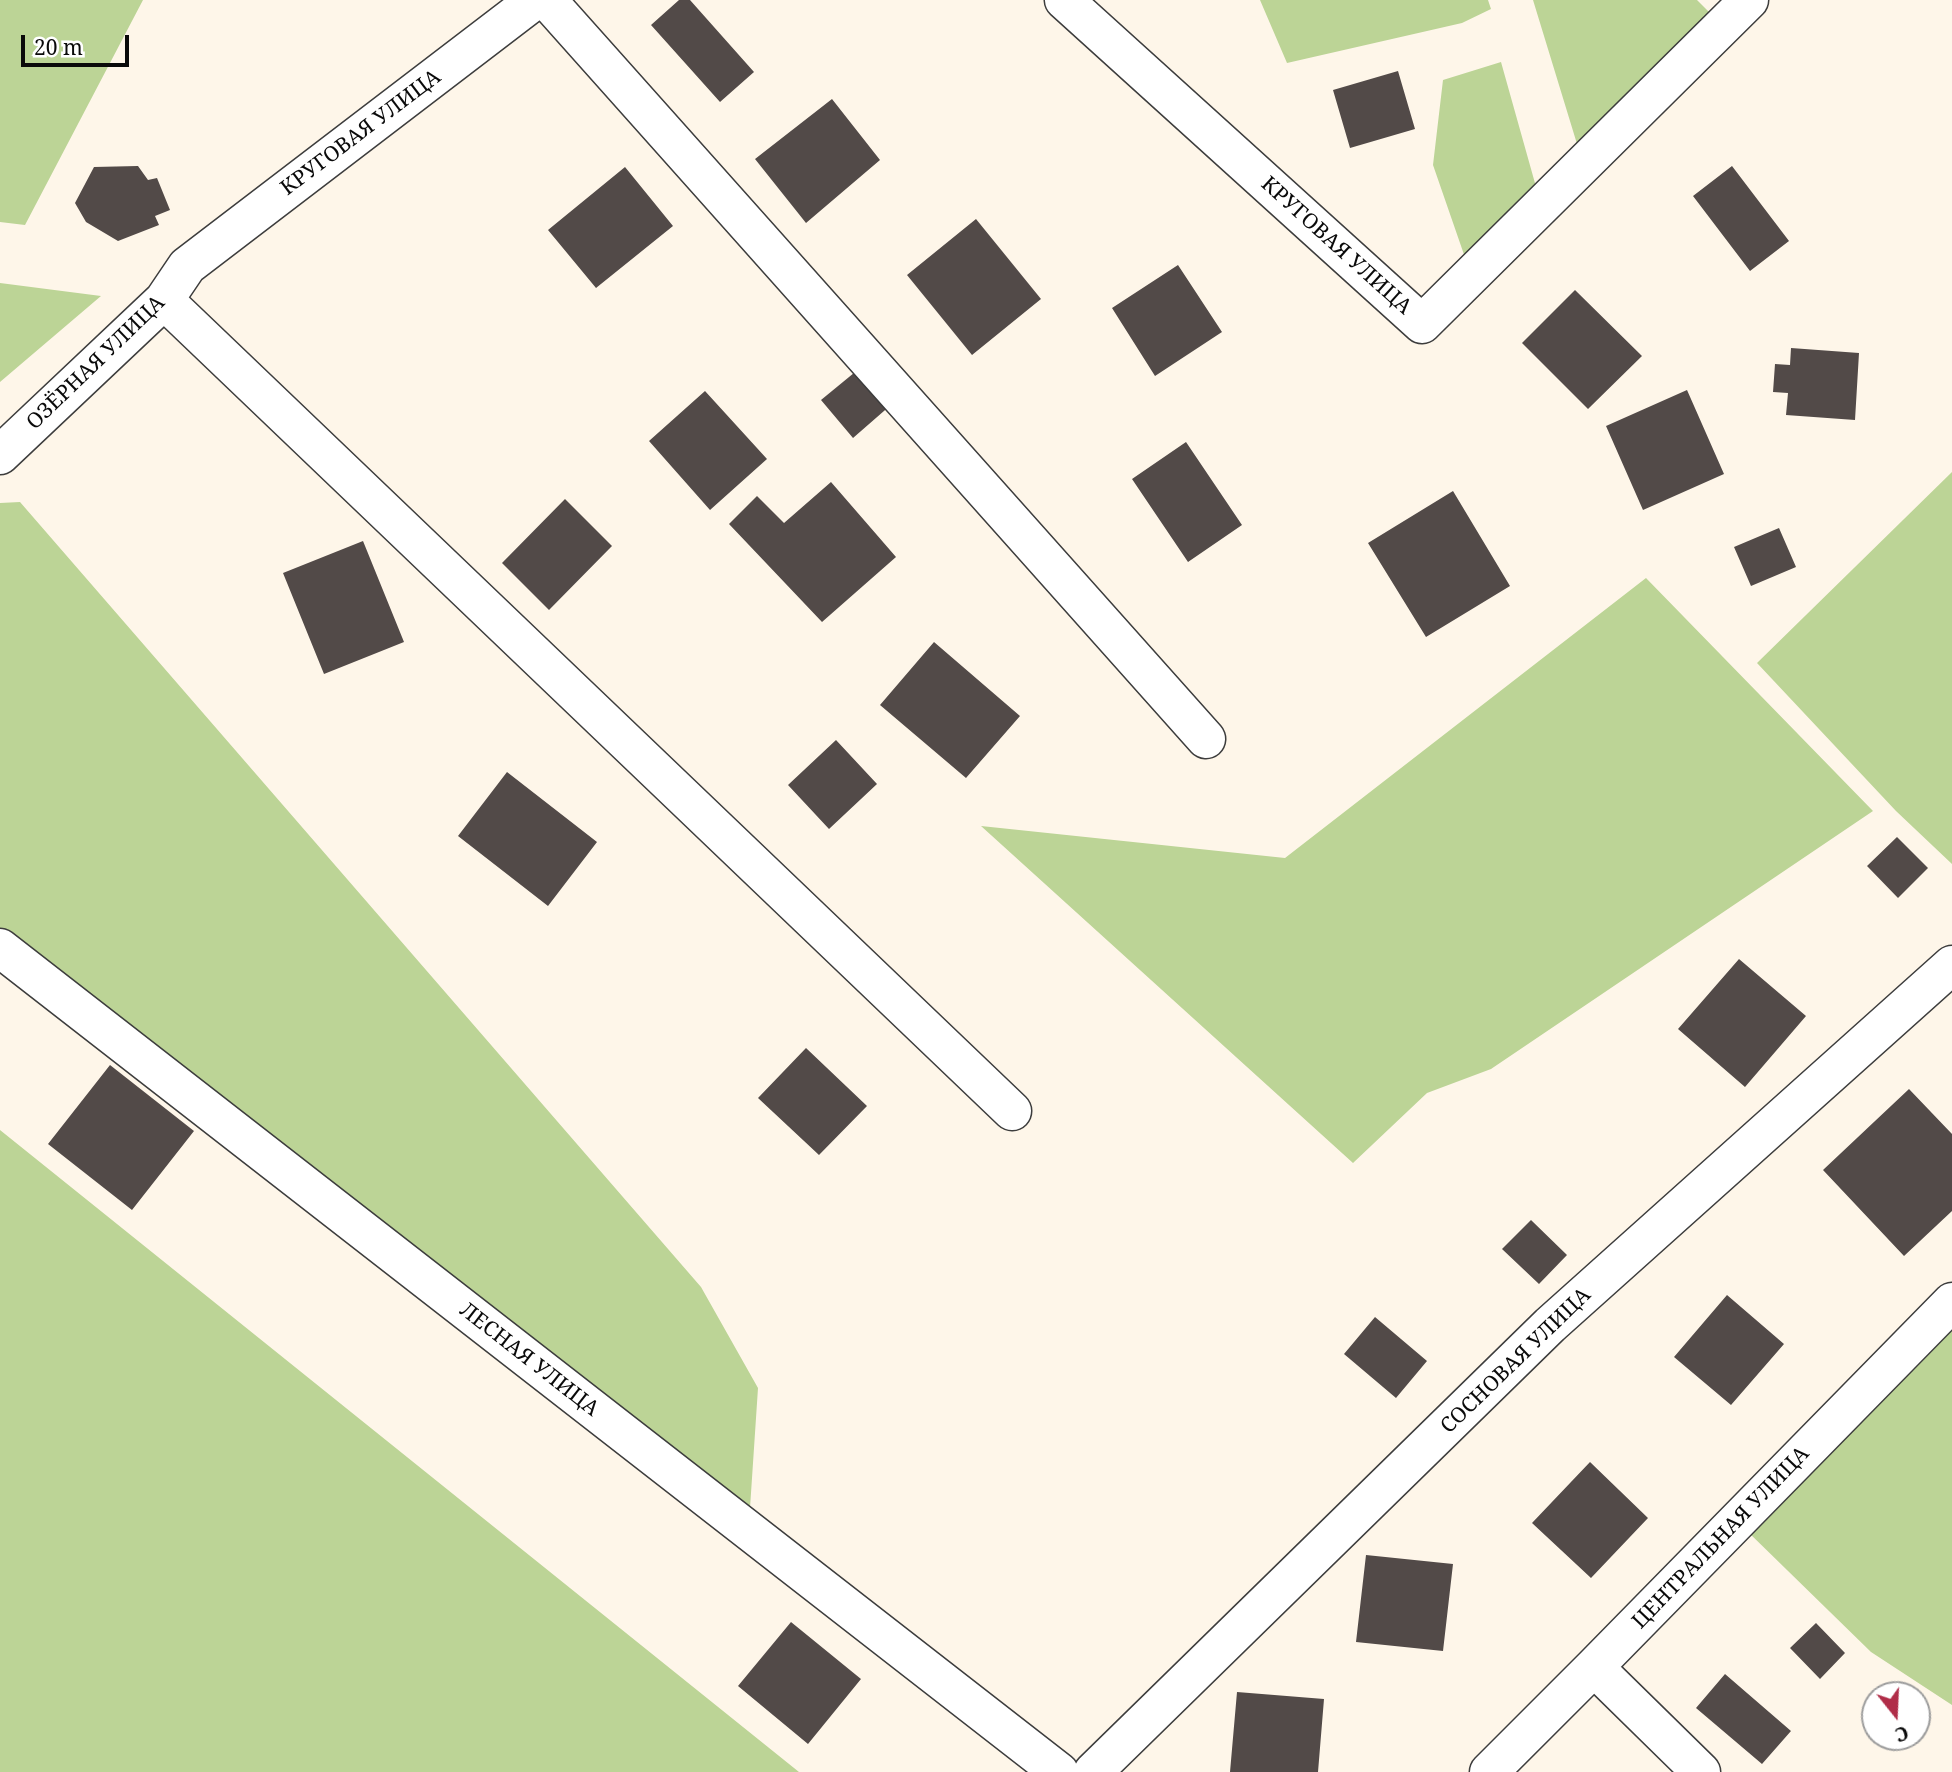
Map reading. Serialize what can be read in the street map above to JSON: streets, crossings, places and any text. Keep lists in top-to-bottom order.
{
  "streets": {
    "street": [
      "КРУГОВАЯ УЛИЦА",
      "ОЗЁРНАЯ УЛИЦА",
      "ЛЕСНАЯ УЛИЦА",
      "СОСНОВАЯ УЛИЦА",
      "ЦЕНТРАЛЬНАЯ УЛИЦА"
    ]
  },
  "crossings": [
    ["КРУГОВАЯ УЛИЦА", "ОЗЁРНАЯ УЛИЦА"]
  ],
  "scale_bar": "20 m",
  "north": "bottom"
}
